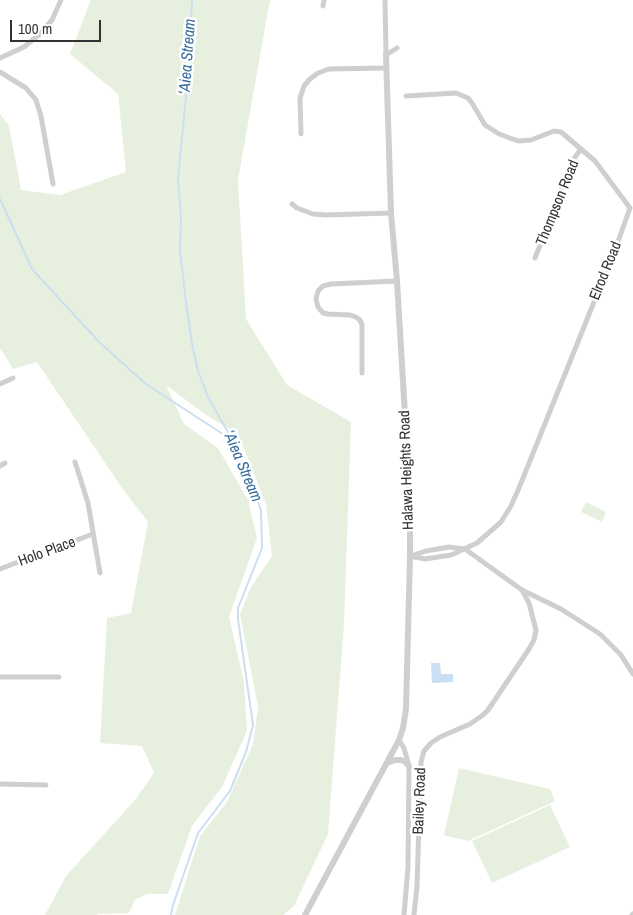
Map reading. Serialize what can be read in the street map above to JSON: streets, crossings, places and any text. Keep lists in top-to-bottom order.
{
  "streets": {
    "street": [
      "Thompson Road",
      "Elrod Road",
      "Halawa Heights Road",
      "Holo Place",
      "Bailey Road"
    ]
  },
  "crossings": [
    ["Thompson Road", "Elrod Road"]
  ],
  "water": ["ʻAiea Stream"],
  "scale_bar": "100 m"
}
